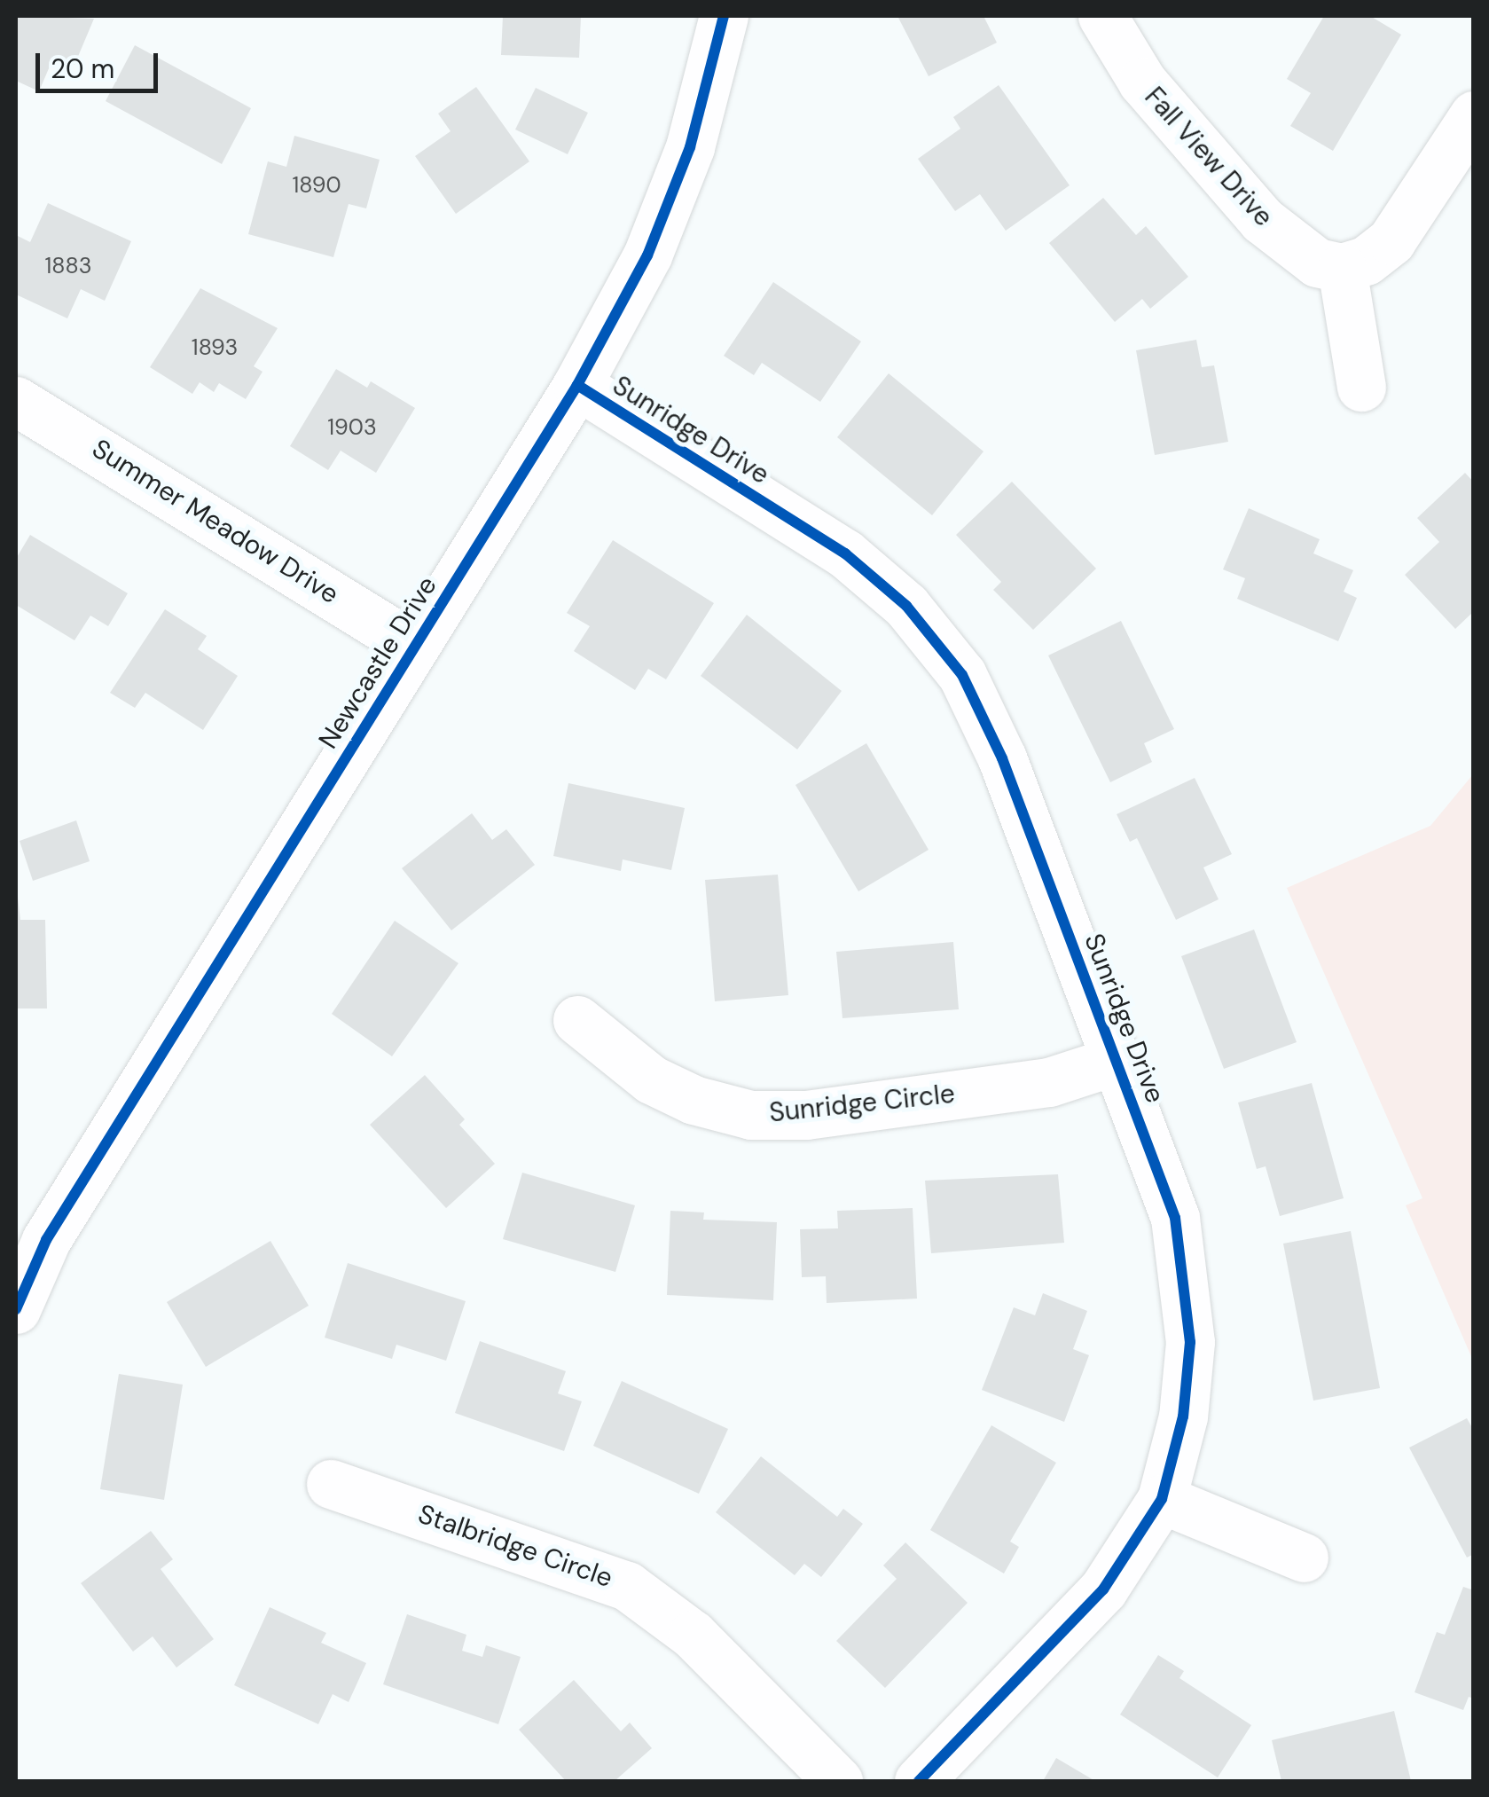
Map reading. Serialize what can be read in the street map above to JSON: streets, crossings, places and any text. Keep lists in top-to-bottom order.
{
  "streets": {
    "street": [
      "Fall View Drive",
      "Sunridge Drive",
      "Summer Meadow Drive",
      "Newcastle Drive",
      "Sunridge Circle",
      "Stalbridge Circle"
    ]
  },
  "crossings": [
    ["Sunridge Drive", "Newcastle Drive"],
    ["Sunridge Drive", "Sunridge Circle"],
    ["Summer Meadow Drive", "Newcastle Drive"]
  ],
  "house_numbers": [
    "1890",
    "1883",
    "1893",
    "1903"
  ],
  "scale_bar": "20 m"
}
